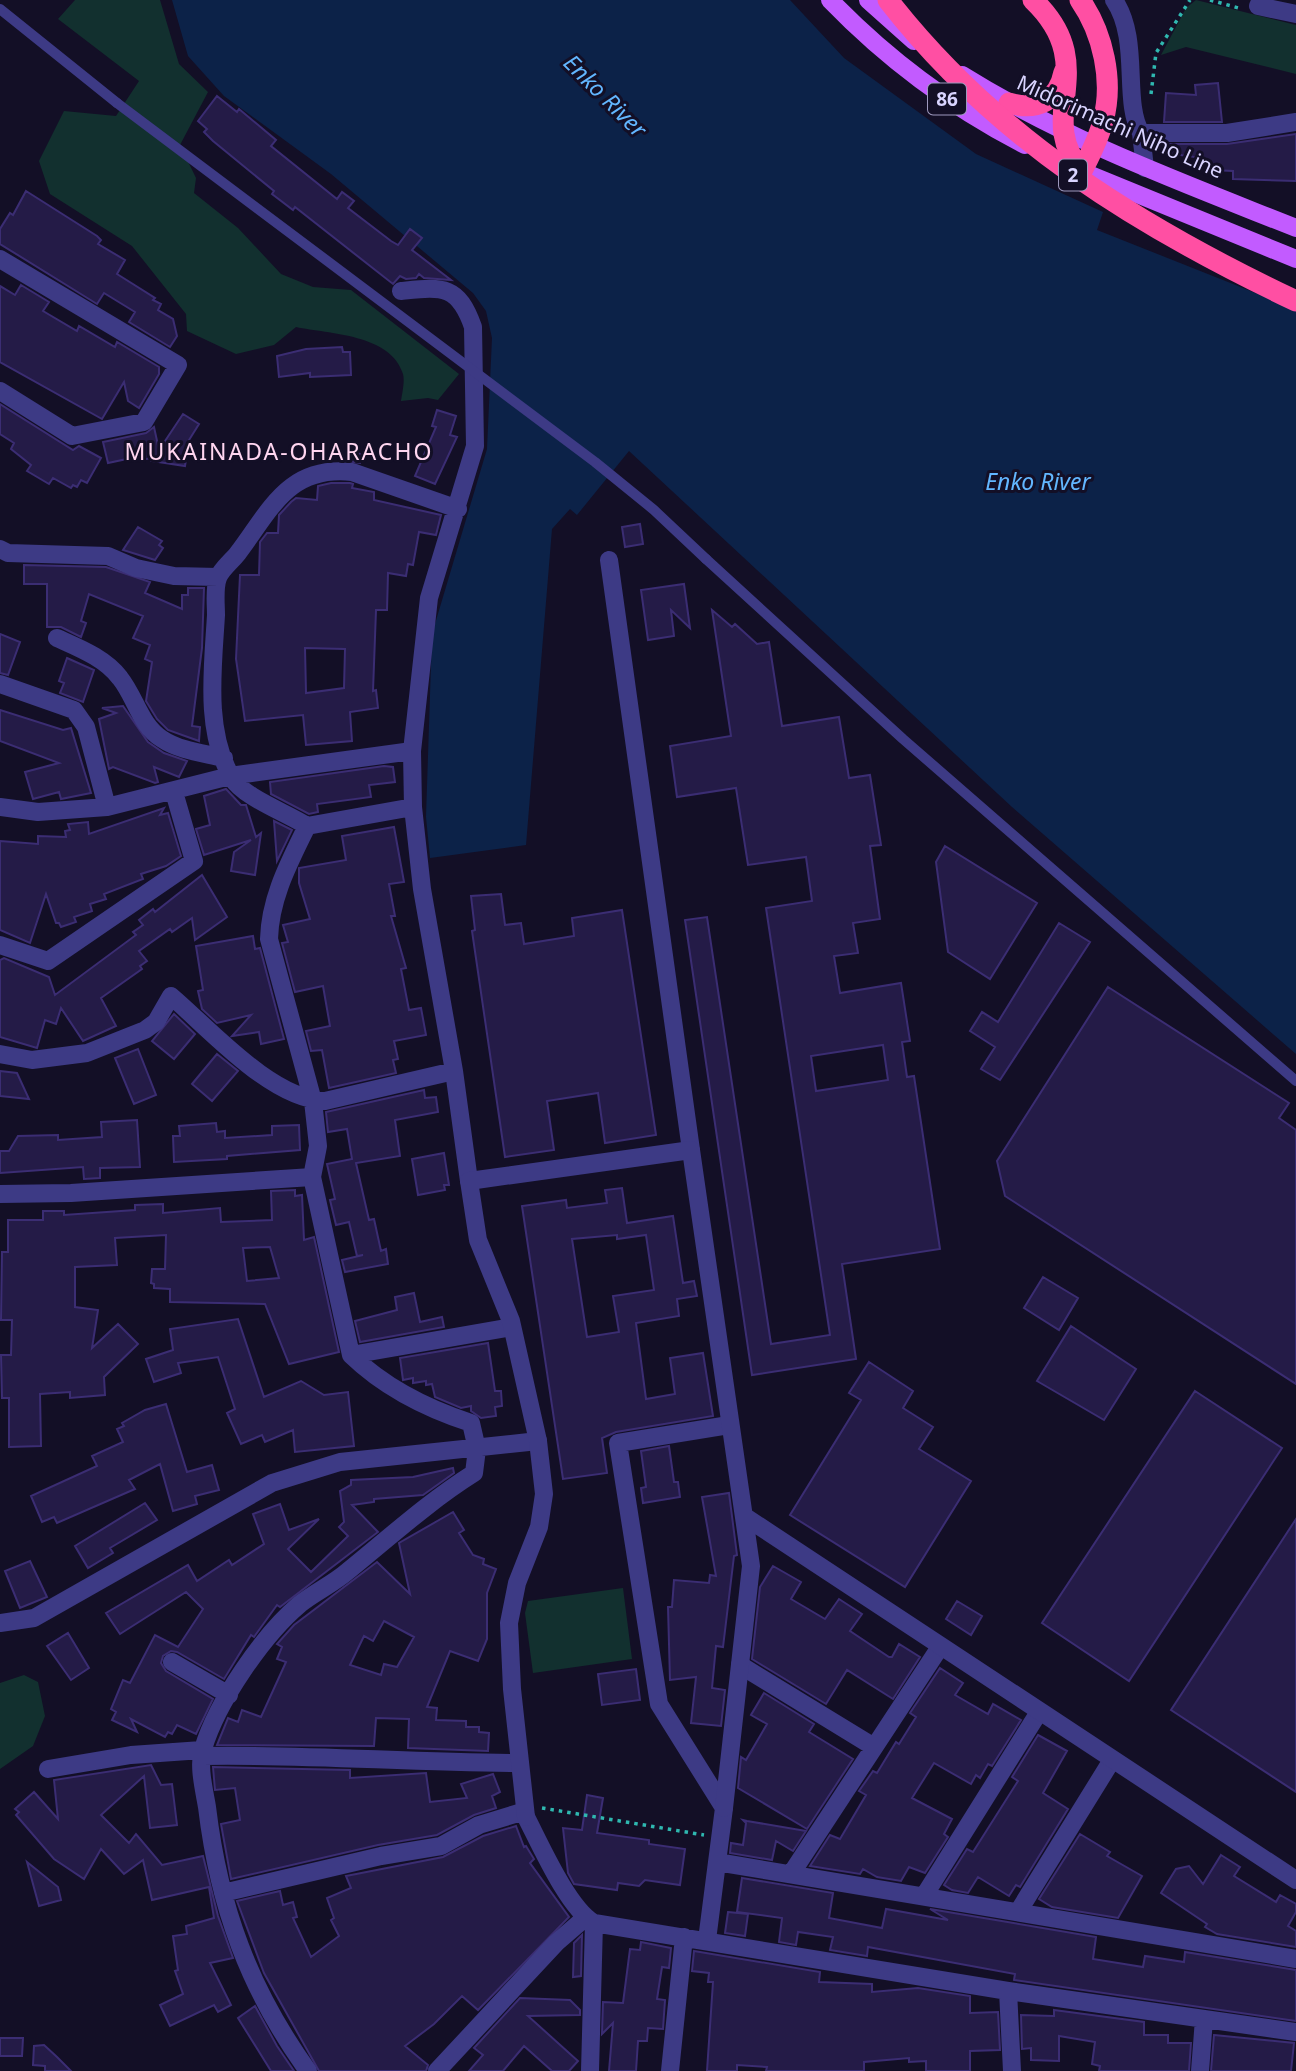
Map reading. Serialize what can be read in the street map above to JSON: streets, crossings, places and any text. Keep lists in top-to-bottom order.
{
  "streets": {
    "highway": ["2"],
    "main road": ["86", "Midorimachi Niho Line"]
  },
  "districts": ["MUKAINADA-OHARACHO"],
  "water": ["Enko River"]
}
